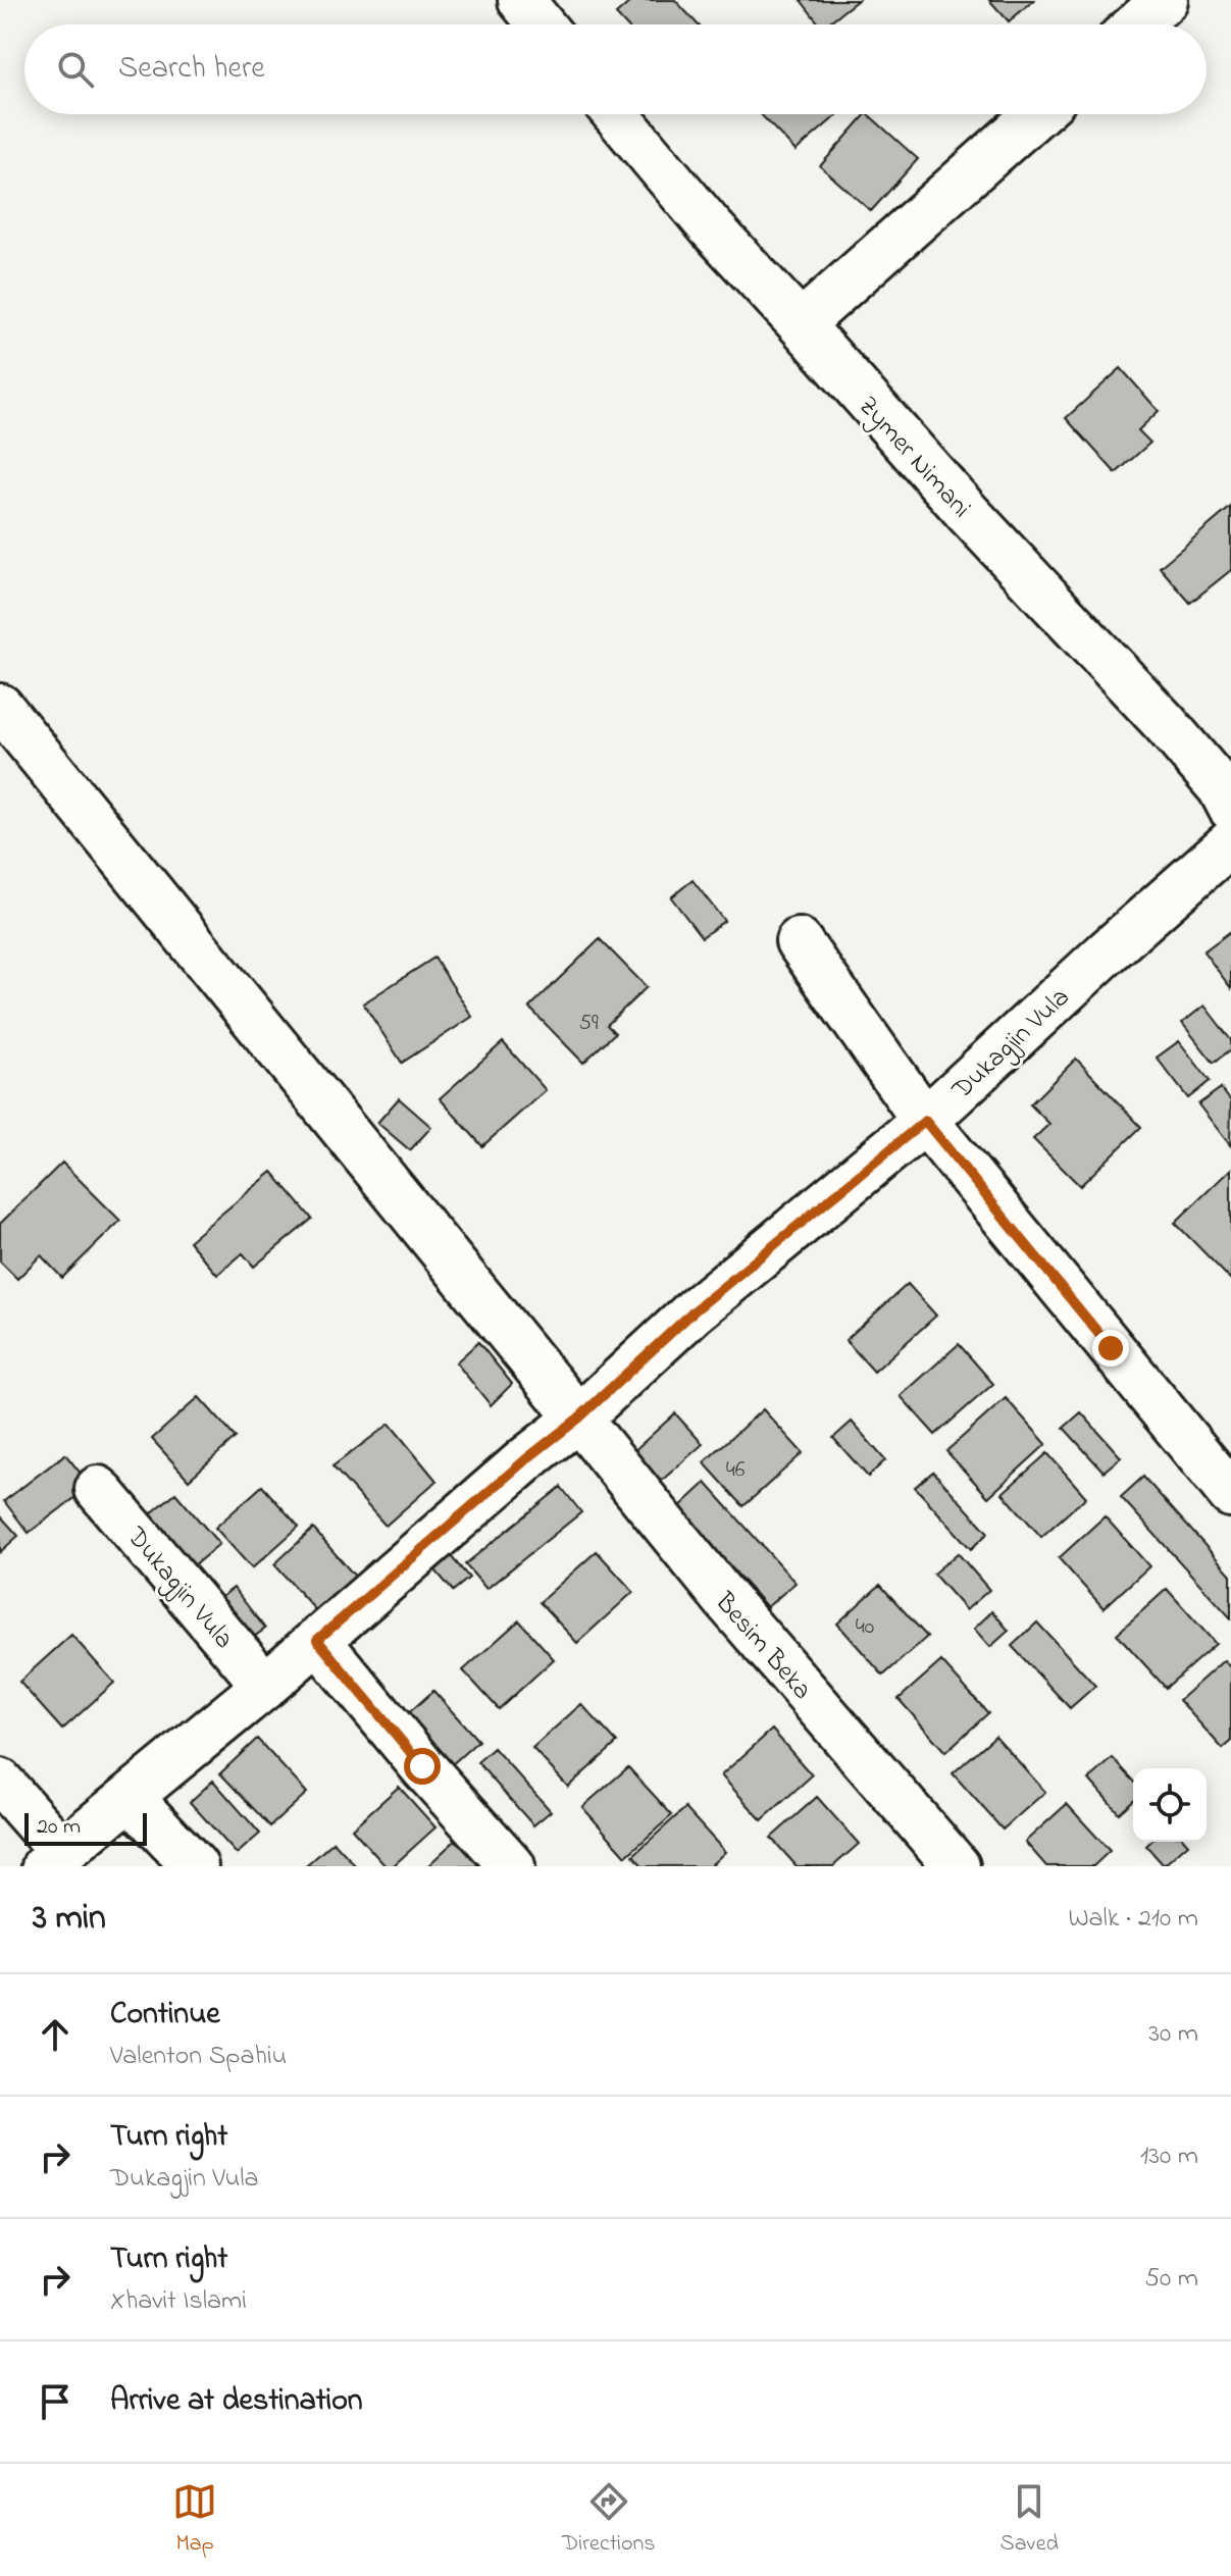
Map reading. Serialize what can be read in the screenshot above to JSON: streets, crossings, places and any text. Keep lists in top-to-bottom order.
{
  "streets": {
    "street": ["Zymer Nimani", "Dukagjin Vula", "Besim Beka"]
  },
  "crossings": [
    ["Dukagjin Vula", "Besim Beka"]
  ],
  "house_numbers": ["59", "46", "40"],
  "scale_bar": "20 m",
  "page": {
    "search": "Search here",
    "scale": "20 m",
    "heading": ["3 min", "Walk · 210 m"],
    "list": [
      ["Continue", "Valenton Spahiu", "30 m"],
      ["Turn right", "Dukagjin Vula", "130 m"],
      ["Turn right", "Xhavit Islami", "50 m"],
      "Arrive at destination"
    ],
    "nav": ["Map", "Directions", "Saved"]
  }
}
